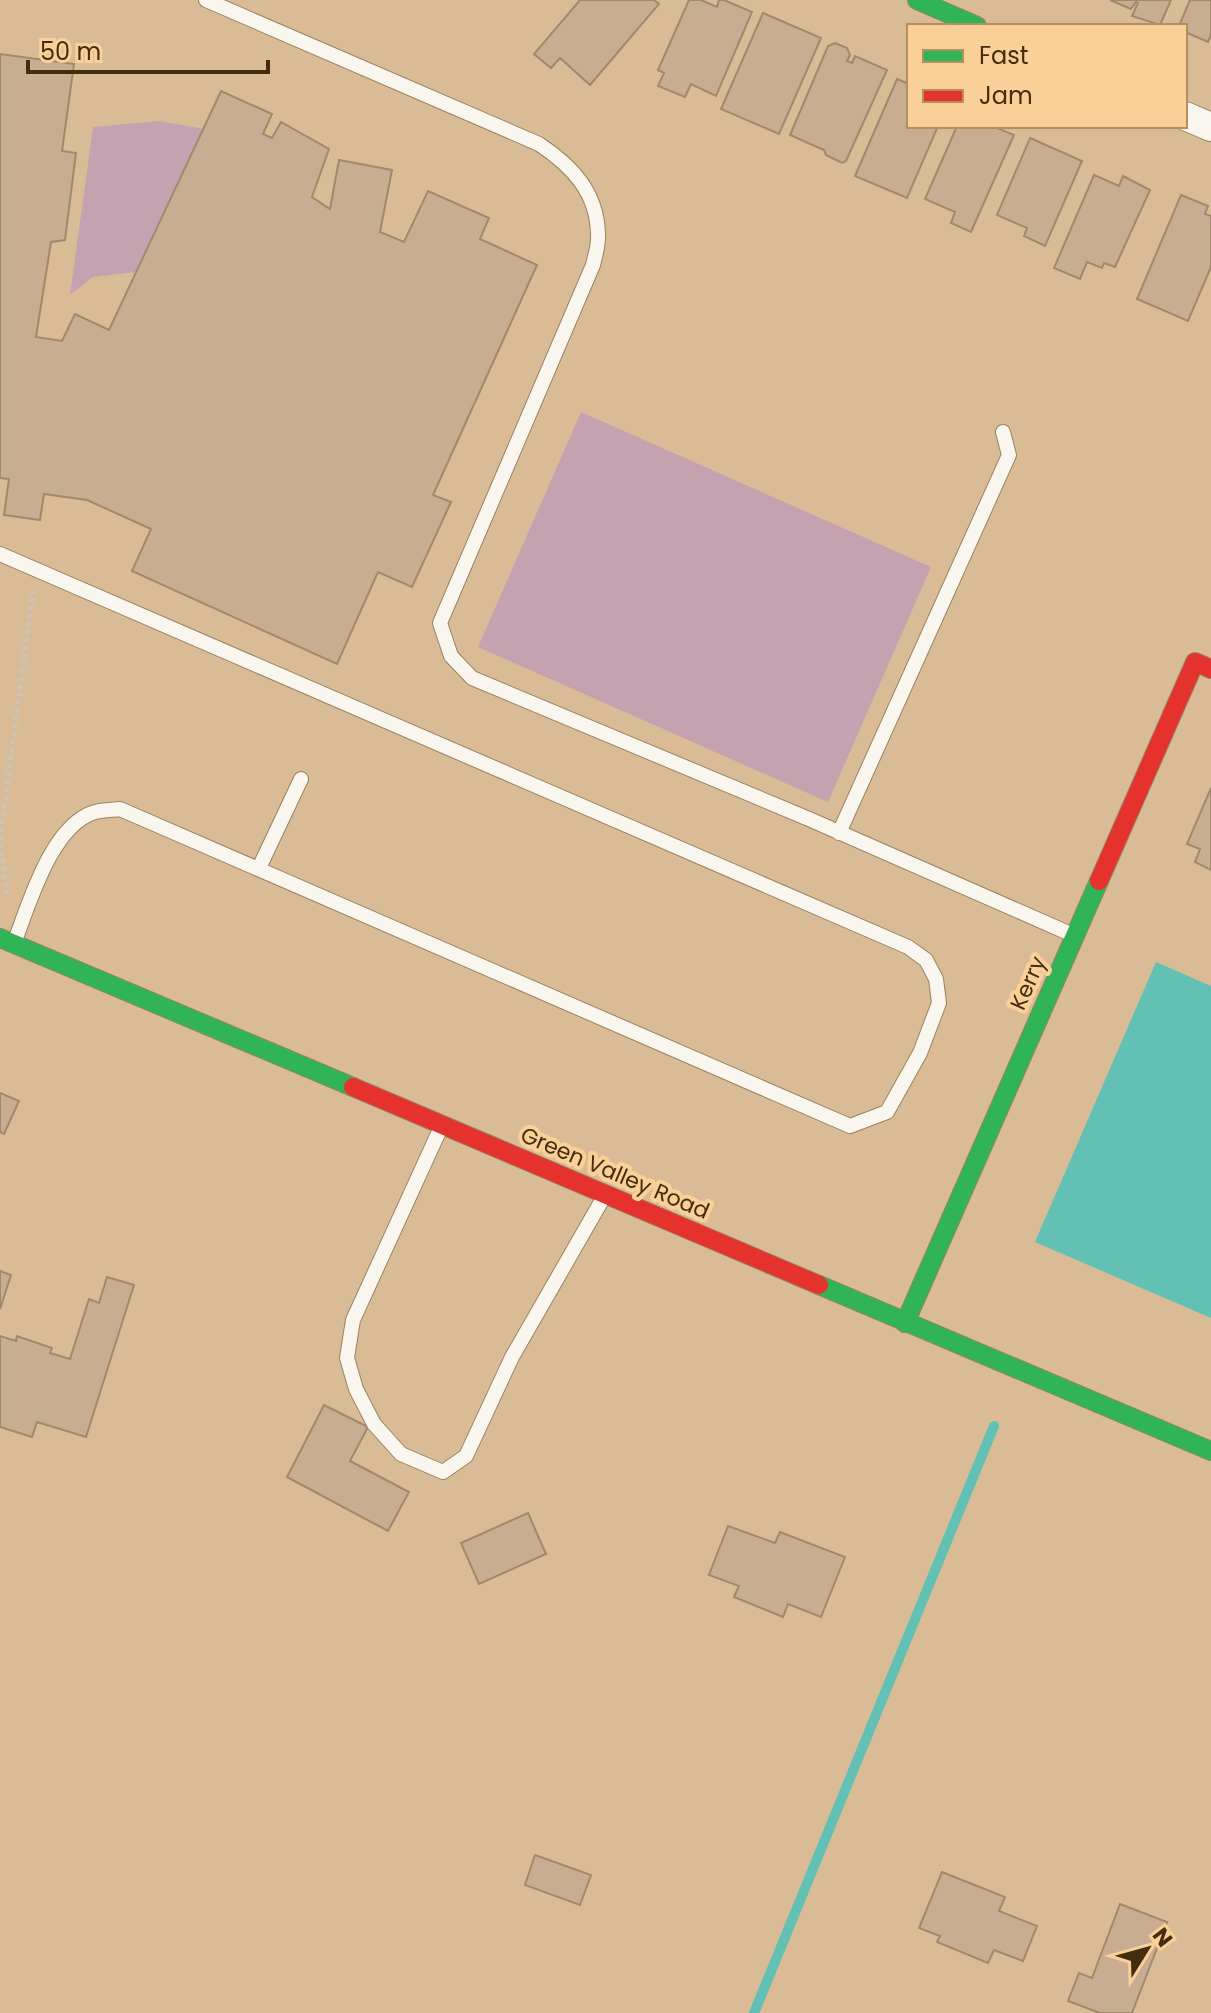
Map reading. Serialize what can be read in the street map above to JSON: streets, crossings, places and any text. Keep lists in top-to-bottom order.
{
  "streets": {
    "street": ["Kerry", "Green Valley Road"]
  },
  "crossings": [
    ["Kerry", "Green Valley Road"]
  ],
  "legend": ["Fast", "Jam"],
  "scale_bar": "50 m",
  "north": "top right"
}
